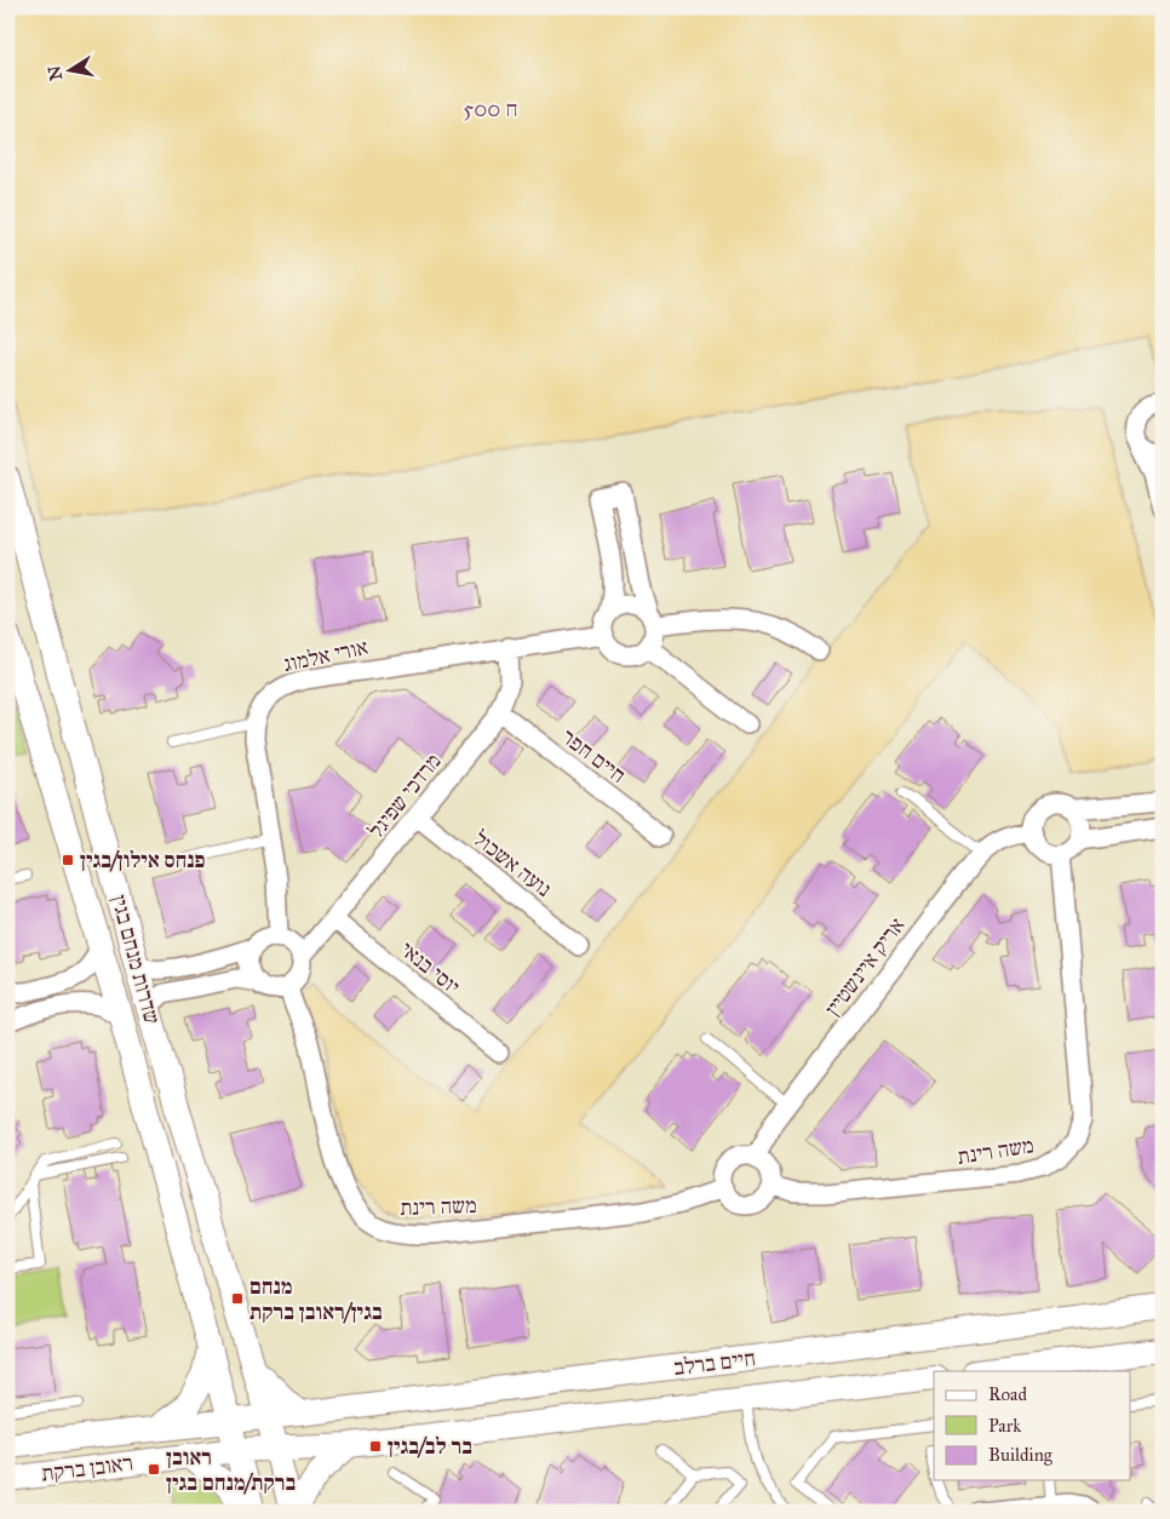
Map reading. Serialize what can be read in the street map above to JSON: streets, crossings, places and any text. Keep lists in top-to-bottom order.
{
  "streets": {
    "street": [
      "אורי אלמוג",
      "חיים חפר",
      "מרדכי שפיגל",
      "נועה אשכול",
      "שדרות מנחם בגין",
      "אריק איינשטיין",
      "יוסי בנאי",
      "משה רינת",
      "חיים ברלב",
      "ראובן ברקת"
    ]
  },
  "crossings": [
    ["אורי אלמוג", "מרדכי שפיגל"],
    ["אורי אלמוג", "משה רינת"],
    ["חיים חפר", "מרדכי שפיגל"],
    ["מרדכי שפיגל", "נועה אשכול"],
    ["מרדכי שפיגל", "יוסי בנאי"],
    ["מרדכי שפיגל", "משה רינת"],
    ["שדרות מנחם בגין", "חיים ברלב"],
    ["שדרות מנחם בגין", "ראובן ברקת"],
    ["אריק איינשטיין", "משה רינת"],
    ["חיים ברלב", "ראובן ברקת"]
  ],
  "districts": ["ח 500"],
  "places": {
    "transit": [
      "פנחס אילון/בגין",
      "מנחם בגין/ראובן ברקת",
      "בר לב/בגין",
      "ראובן ברקת/מנחם בגין"
    ]
  },
  "legend": ["Road", "Park", "Building"],
  "north": "left"
}
